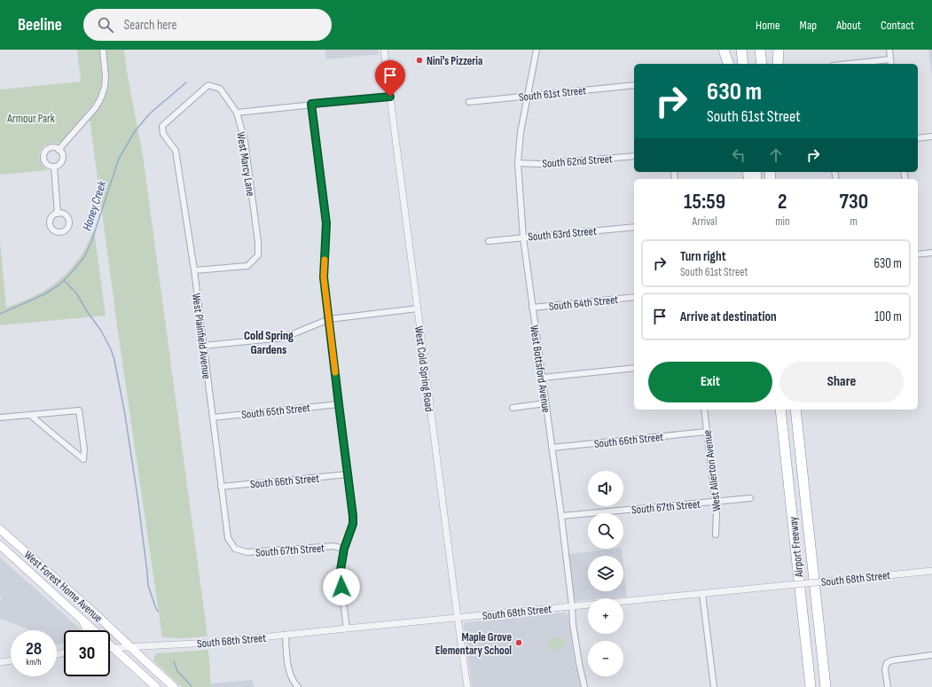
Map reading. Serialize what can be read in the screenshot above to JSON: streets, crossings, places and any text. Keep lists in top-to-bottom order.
{
  "streets": {
    "highway": ["Airport Freeway"],
    "main road": ["West Forest Home Avenue"],
    "street": [
      "South 61st Street",
      "South 62nd Street",
      "West Marcy Lane",
      "South 63rd Street",
      "South 64th Street",
      "West Plainfield Avenue",
      "West Cold Spring Road",
      "West Bottsford Avenue",
      "South 65th Street",
      "South 66th Street",
      "West Allerton Avenue",
      "South 67th Street",
      "South 68th Street"
    ]
  },
  "crossings": [
    ["South 61st Street", "West Bottsford Avenue"],
    ["South 62nd Street", "West Bottsford Avenue"],
    ["West Marcy Lane", "West Plainfield Avenue"],
    ["South 63rd Street", "West Bottsford Avenue"],
    ["South 64th Street", "West Bottsford Avenue"],
    ["West Plainfield Avenue", "South 65th Street"],
    ["West Plainfield Avenue", "South 66th Street"],
    ["West Plainfield Avenue", "South 67th Street"],
    ["West Cold Spring Road", "South 68th Street"],
    ["West Bottsford Avenue", "South 66th Street"],
    ["West Bottsford Avenue", "South 67th Street"],
    ["West Bottsford Avenue", "South 68th Street"],
    ["South 66th Street", "West Allerton Avenue"],
    ["West Allerton Avenue", "South 67th Street"],
    ["South 68th Street", "West Forest Home Avenue"]
  ],
  "districts": ["Cold Spring Gardens"],
  "water": ["Honey Creek"],
  "parks": ["Armour Park"],
  "places": ["Nini's Pizzeria", "Maple Grove Elementary School"],
  "page": {
    "header": "Beeline",
    "search": "Search here",
    "nav": [
      "Home",
      "Map",
      "About",
      "Contact"
    ],
    "turn": ["630 m", "South 61st Street"],
    "eta": [
      "15:59",
      "Arrival",
      "2",
      "min",
      "730",
      "m"
    ],
    "list": [
      {
        "name": "Turn right",
        "note": "South 61st Street",
        "value": "630 m"
      },
      {
        "name": "Arrive at destination",
        "value": "100 m"
      }
    ],
    "buttons": ["Exit", "Share"],
    "map_buttons": ["+", "−"],
    "speed": "28 km/h",
    "limit": "30"
  }
}
